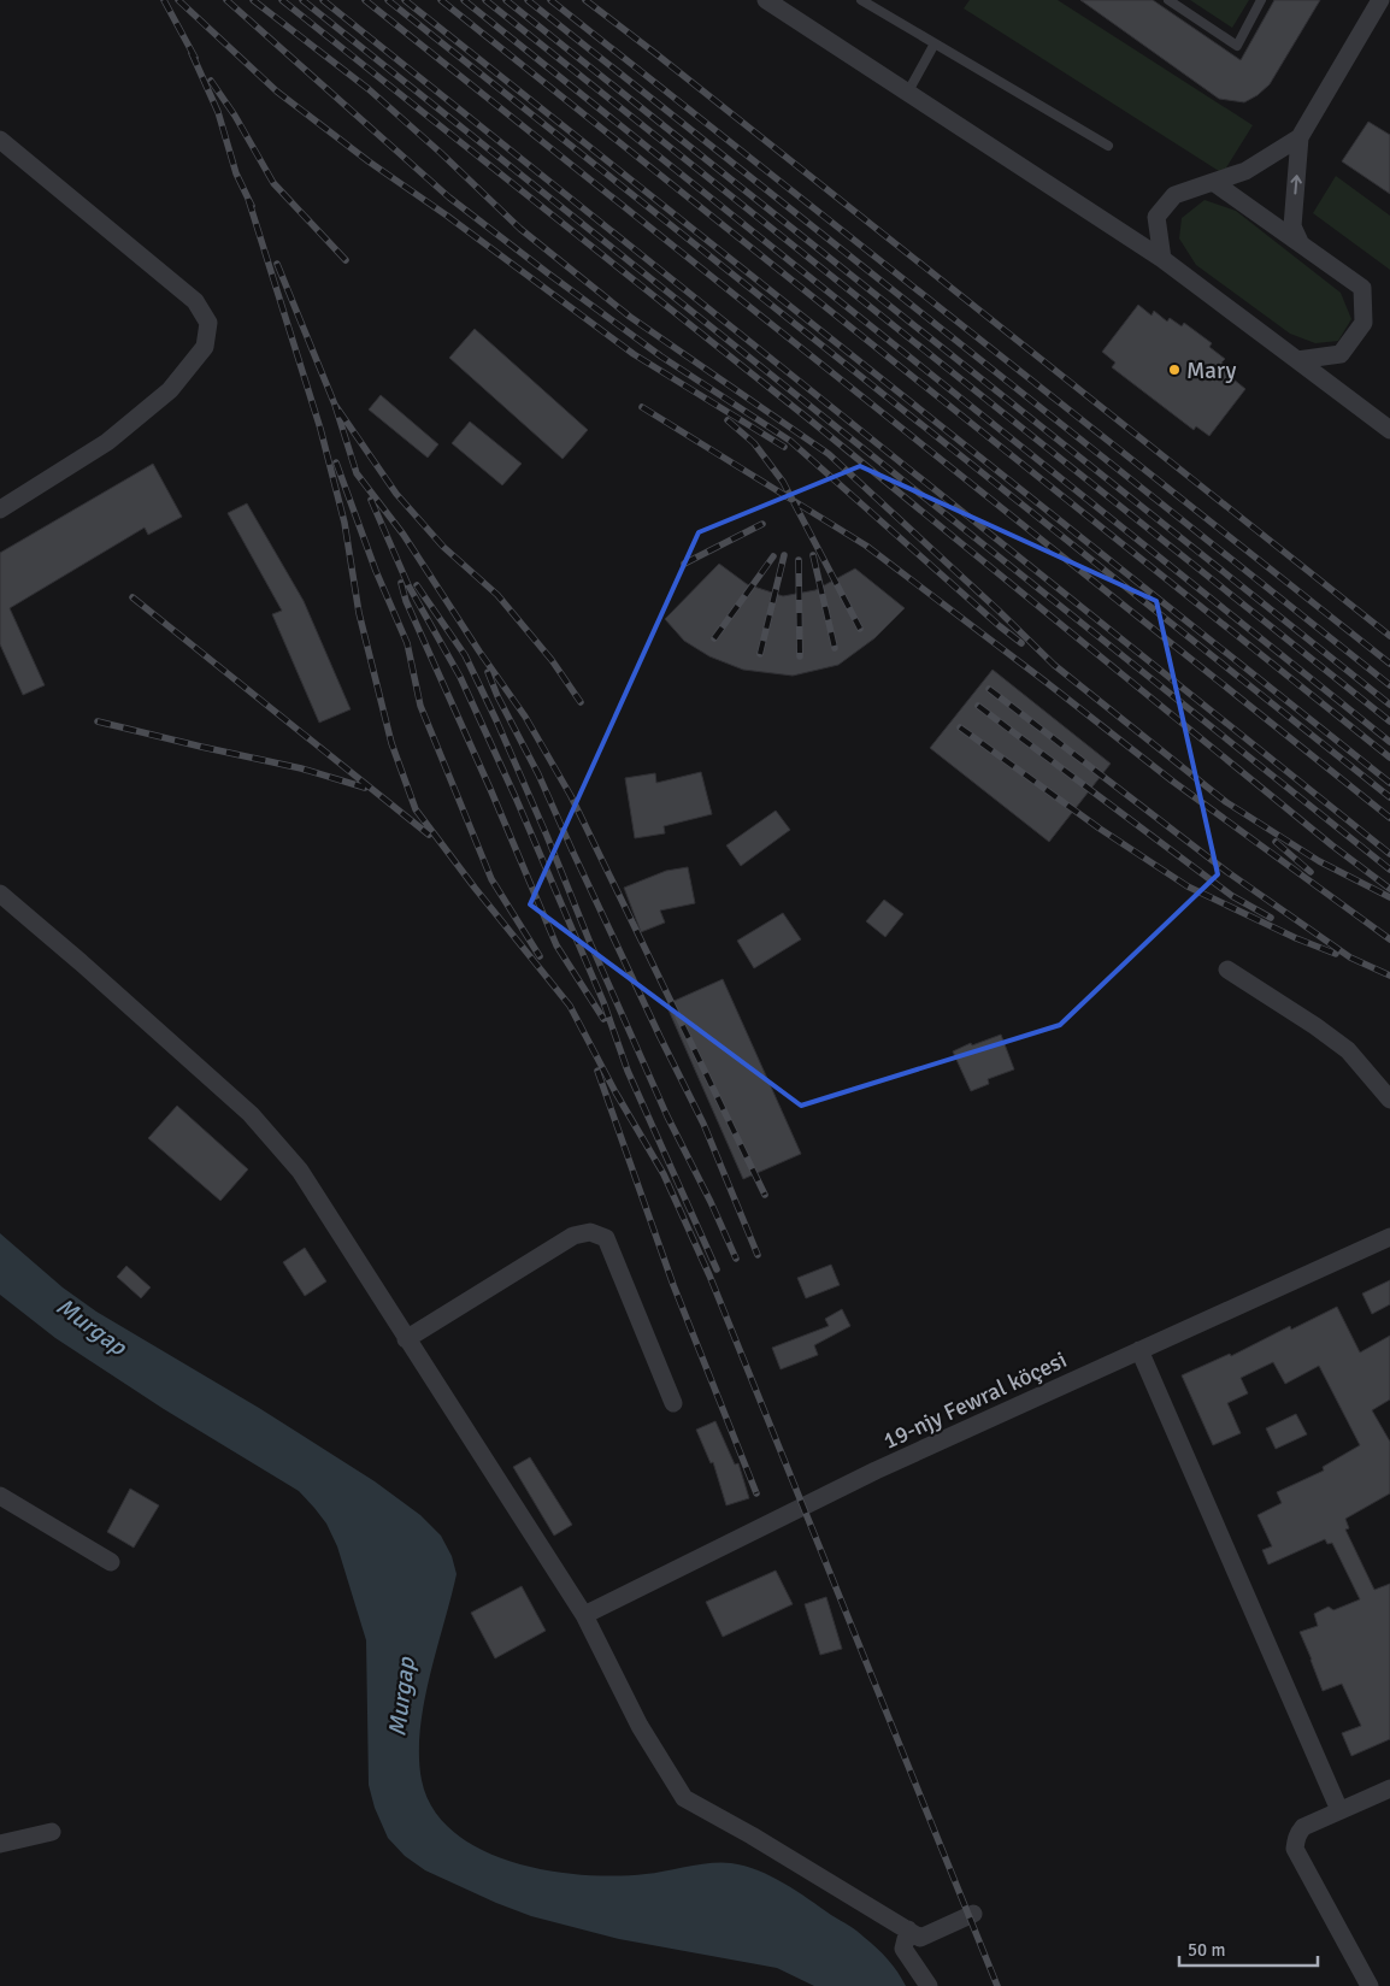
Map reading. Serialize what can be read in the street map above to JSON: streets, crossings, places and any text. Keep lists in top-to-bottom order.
{
  "streets": {
    "street": ["19-njy Fewral köçesi"]
  },
  "water": ["Murgap"],
  "places": ["Mary"],
  "scale_bar": "50 m"
}
